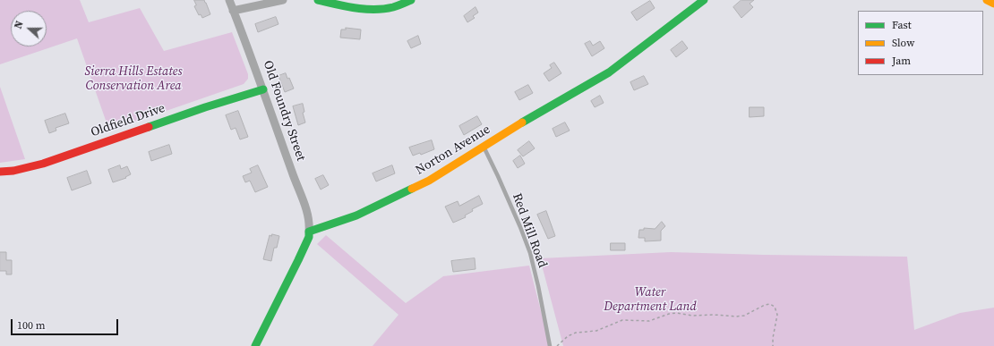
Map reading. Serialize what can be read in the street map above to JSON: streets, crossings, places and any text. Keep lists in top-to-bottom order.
{
  "streets": {
    "main road": ["Oldfield Drive", "Norton Avenue"],
    "street": ["Old Foundry Street"],
    "lane": ["Red Mill Road"]
  },
  "crossings": [
    ["Old Foundry Street", "Oldfield Drive"],
    ["Old Foundry Street", "Norton Avenue"],
    ["Norton Avenue", "Red Mill Road"]
  ],
  "parks": ["Sierra Hills Estates Conservation Area", "Water Department Land"],
  "legend": ["Fast", "Slow", "Jam"],
  "scale_bar": "100 m",
  "north": "left"
}
